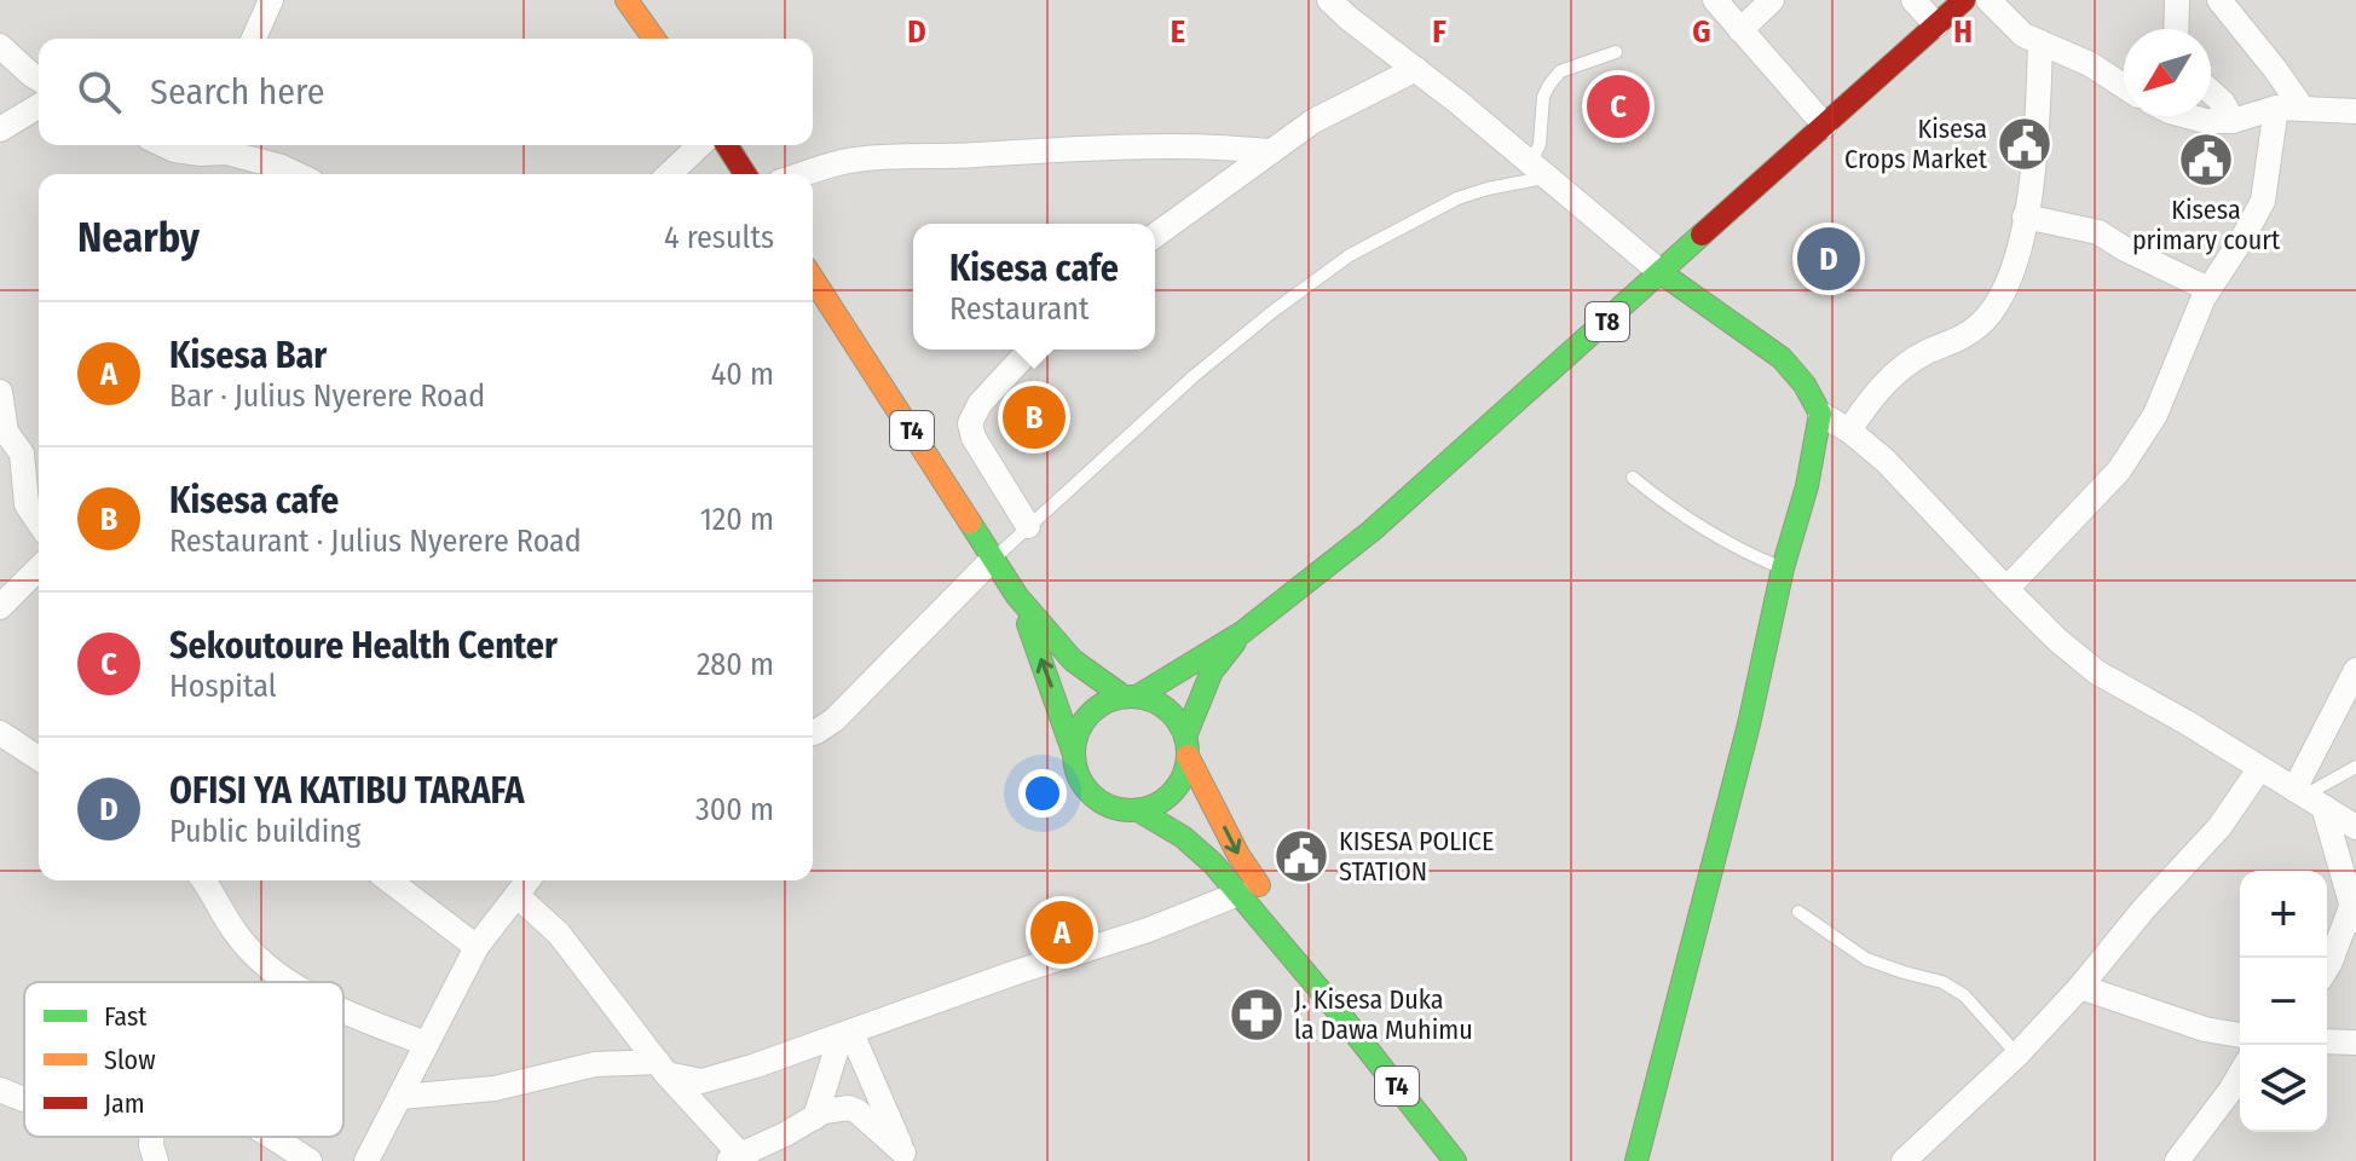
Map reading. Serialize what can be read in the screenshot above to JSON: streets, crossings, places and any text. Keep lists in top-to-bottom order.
{
  "streets": {
    "main road": ["T8", "T4"]
  },
  "crossings": [
    ["T8", "T4"]
  ],
  "places": {
    "public building": ["Kisesa Crops Market", "Kisesa primary court", "KISESA POLICE STATION"],
    "pharmacy": ["J. Kisesa Duka la Dawa Muhimu"]
  },
  "legend": ["Fast", "Slow", "Jam"],
  "north": "bottom left",
  "page": {
    "search": "Search here",
    "pins": [
      "C",
      "D",
      "B",
      "A"
    ],
    "heading": ["Nearby", "4 results"],
    "popup": ["Kisesa cafe", "Restaurant"],
    "list": [
      {
        "mark": "A",
        "name": "Kisesa Bar",
        "note": "Bar · Julius Nyerere Road",
        "value": "40 m"
      },
      {
        "mark": "B",
        "name": "Kisesa cafe",
        "note": "Restaurant · Julius Nyerere Road",
        "value": "120 m"
      },
      {
        "mark": "C",
        "name": "Sekoutoure Health Center",
        "note": "Hospital",
        "value": "280 m"
      },
      {
        "mark": "D",
        "name": "OFISI YA KATIBU TARAFA",
        "note": "Public building",
        "value": "300 m"
      }
    ],
    "map_buttons": ["+", "−"]
  },
  "grid": {
    "columns": [
      "D",
      "E",
      "F",
      "G",
      "H"
    ]
  }
}
